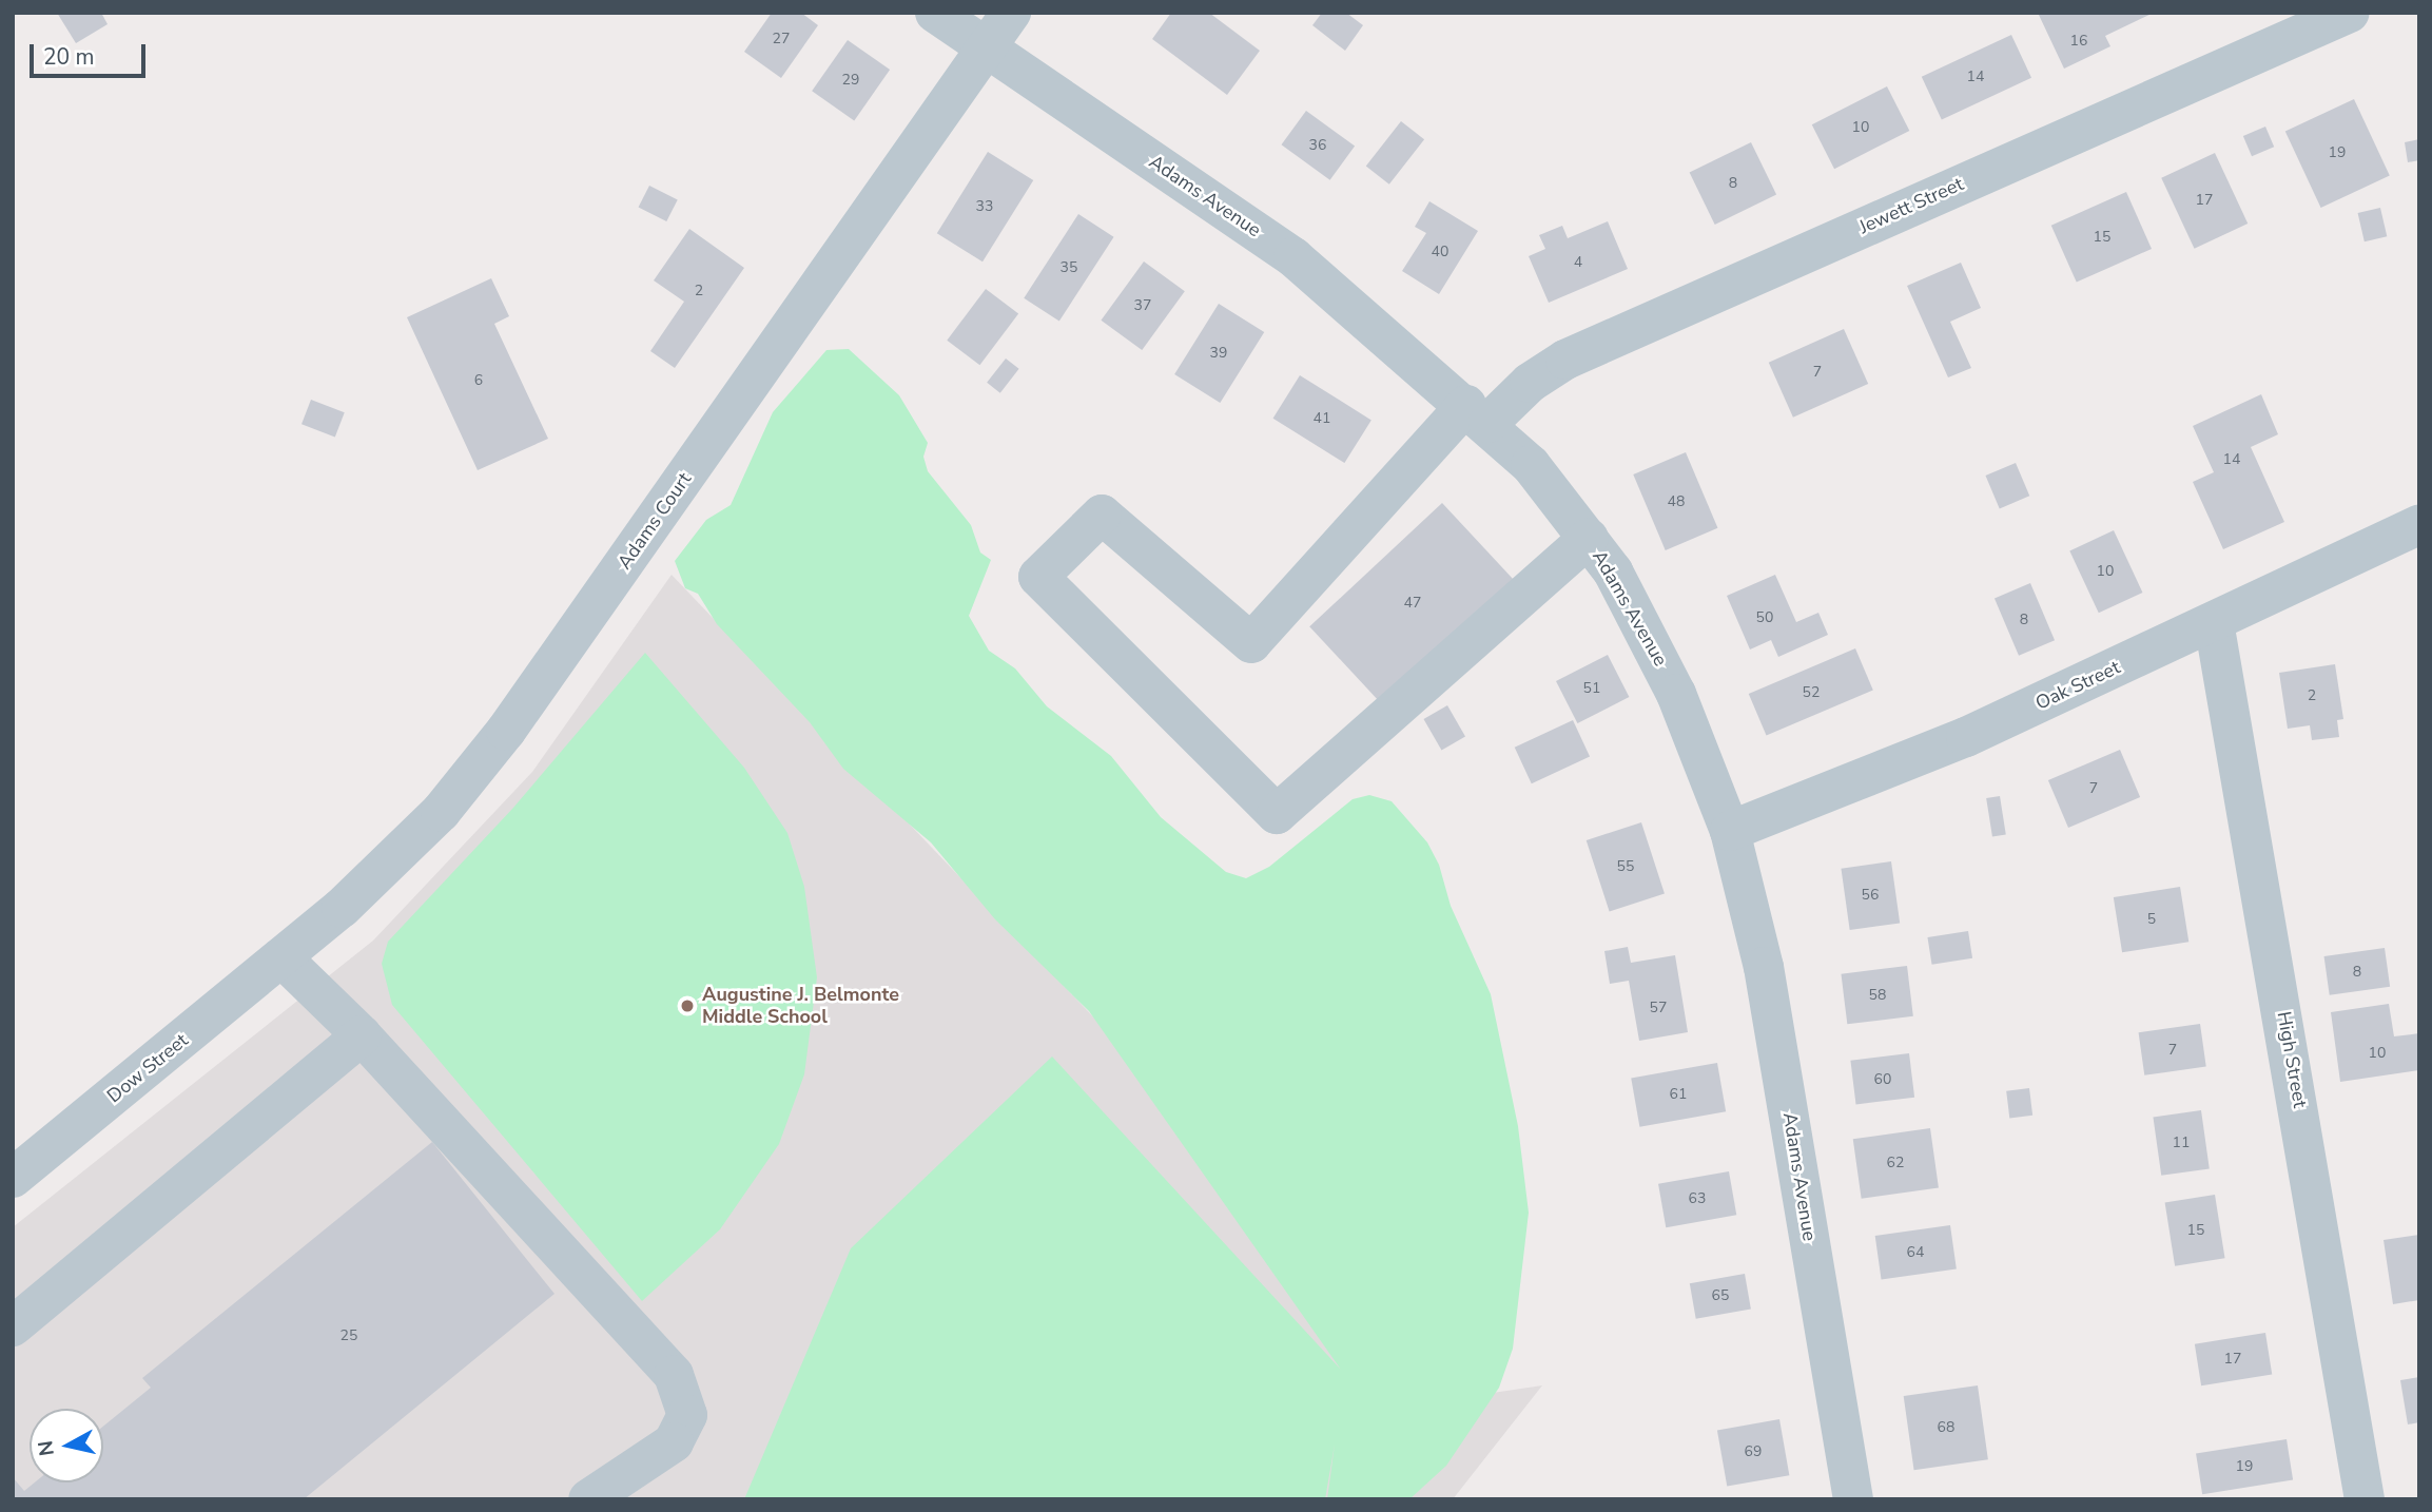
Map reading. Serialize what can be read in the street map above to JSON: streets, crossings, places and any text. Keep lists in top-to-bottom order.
{
  "streets": {
    "street": [
      "Adams Avenue",
      "Jewett Street",
      "Adams Court",
      "Oak Street",
      "High Street",
      "Dow Street"
    ]
  },
  "crossings": [
    ["Adams Avenue", "Jewett Street"],
    ["Adams Avenue", "Adams Court"],
    ["Adams Avenue", "Oak Street"],
    ["Adams Court", "Dow Street"],
    ["Oak Street", "High Street"]
  ],
  "places": ["Augustine J. Belmonte Middle School"],
  "house_numbers": [
    "27",
    "16",
    "14",
    "29",
    "10",
    "36",
    "19",
    "8",
    "17",
    "33",
    "15",
    "40",
    "4",
    "35",
    "2",
    "37",
    "39",
    "7",
    "6",
    "41",
    "14",
    "48",
    "10",
    "47",
    "50",
    "8",
    "51",
    "52",
    "2",
    "7",
    "55",
    "56",
    "5",
    "8",
    "58",
    "57",
    "7",
    "10",
    "60",
    "61",
    "11",
    "62",
    "63",
    "15",
    "64",
    "65",
    "25",
    "17",
    "68",
    "69",
    "19"
  ],
  "scale_bar": "20 m",
  "north": "left"
}
